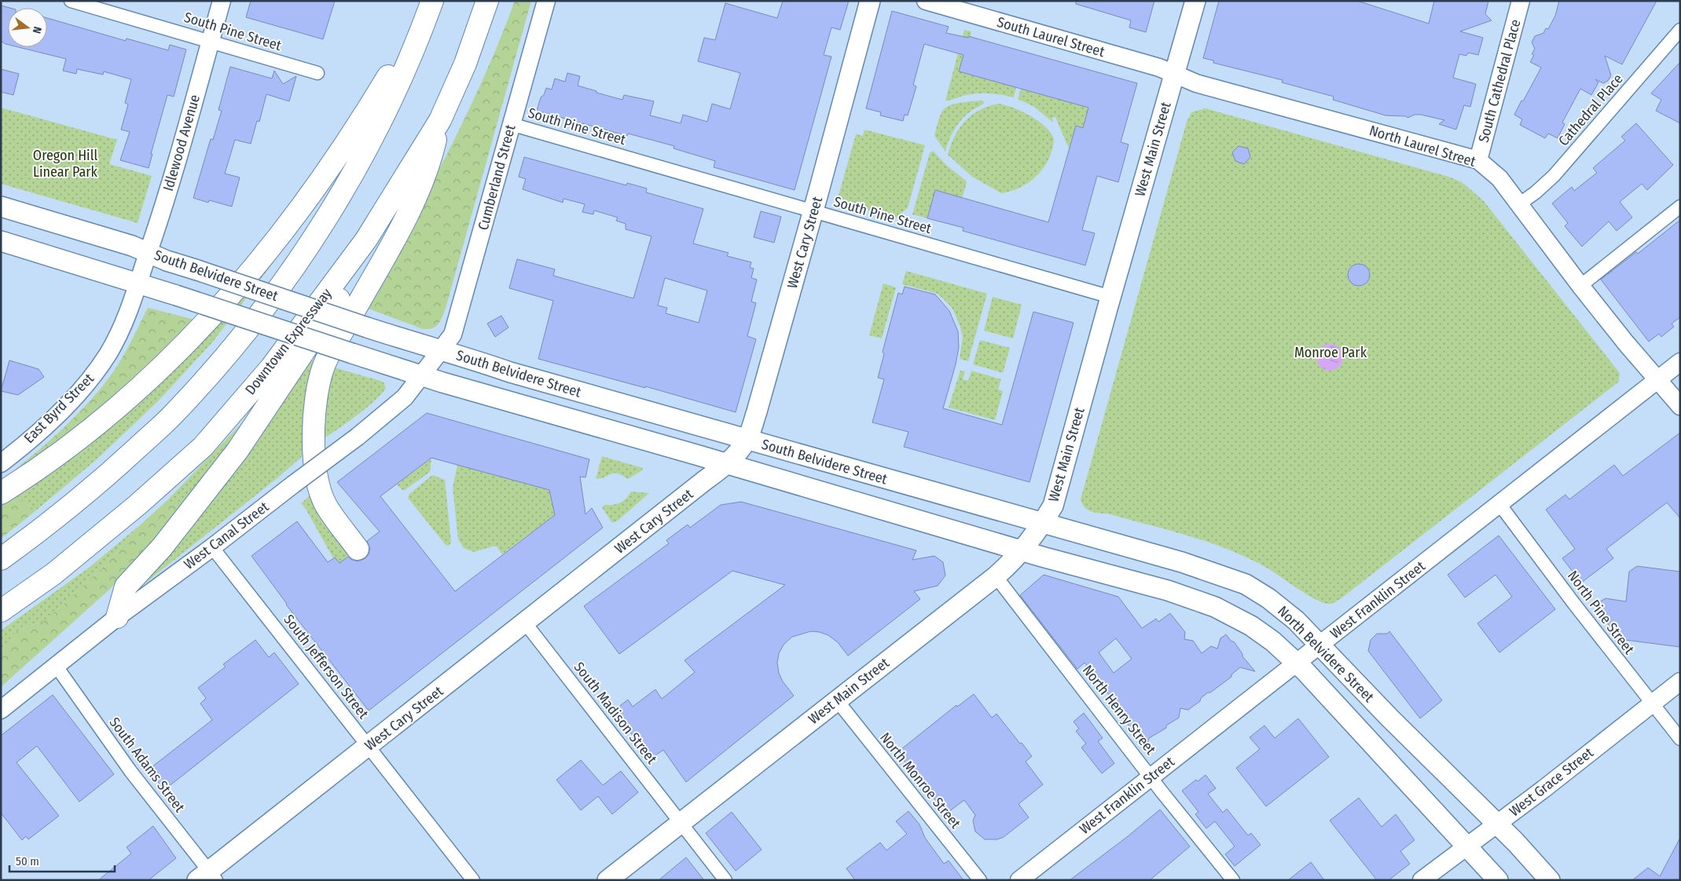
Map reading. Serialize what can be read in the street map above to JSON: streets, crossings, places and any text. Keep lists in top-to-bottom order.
{
  "streets": {
    "highway": ["Downtown Expressway"],
    "main road": [
      "West Main Street",
      "West Cary Street",
      "South Belvidere Street",
      "North Belvidere Street"
    ],
    "street": [
      "South Pine Street",
      "South Laurel Street",
      "South Cathedral Place",
      "Cathedral Place",
      "Idlewood Avenue",
      "North Laurel Street",
      "Cumberland Street",
      "East Byrd Street",
      "West Canal Street",
      "West Franklin Street",
      "North Pine Street",
      "South Jefferson Street",
      "North Henry Street",
      "South Madison Street",
      "South Adams Street",
      "North Monroe Street",
      "West Grace Street"
    ]
  },
  "crossings": [
    ["South Pine Street", "Idlewood Avenue"],
    ["South Pine Street", "West Main Street"],
    ["South Pine Street", "Cumberland Street"],
    ["South Pine Street", "West Cary Street"],
    ["South Laurel Street", "North Laurel Street"],
    ["South Laurel Street", "West Main Street"],
    ["South Cathedral Place", "North Laurel Street"],
    ["Cathedral Place", "North Laurel Street"],
    ["Idlewood Avenue", "South Belvidere Street"],
    ["Idlewood Avenue", "East Byrd Street"],
    ["North Laurel Street", "West Main Street"],
    ["North Laurel Street", "West Franklin Street"],
    ["West Main Street", "South Belvidere Street"],
    ["West Main Street", "North Belvidere Street"],
    ["West Main Street", "North Henry Street"],
    ["West Main Street", "South Madison Street"],
    ["West Main Street", "North Monroe Street"],
    ["Cumberland Street", "South Belvidere Street"],
    ["Cumberland Street", "West Canal Street"],
    ["West Cary Street", "South Belvidere Street"],
    ["West Cary Street", "South Jefferson Street"],
    ["West Cary Street", "South Madison Street"],
    ["West Cary Street", "South Adams Street"],
    ["South Belvidere Street", "East Byrd Street"],
    ["South Belvidere Street", "West Canal Street"],
    ["South Belvidere Street", "North Belvidere Street"],
    ["West Canal Street", "South Jefferson Street"],
    ["West Canal Street", "South Adams Street"],
    ["West Franklin Street", "North Pine Street"],
    ["West Franklin Street", "North Belvidere Street"],
    ["West Franklin Street", "North Henry Street"],
    ["North Pine Street", "West Grace Street"],
    ["North Belvidere Street", "West Grace Street"]
  ],
  "parks": ["Oregon Hill Linear Park", "Monroe Park"],
  "scale_bar": "50 m",
  "north": "right"
}
